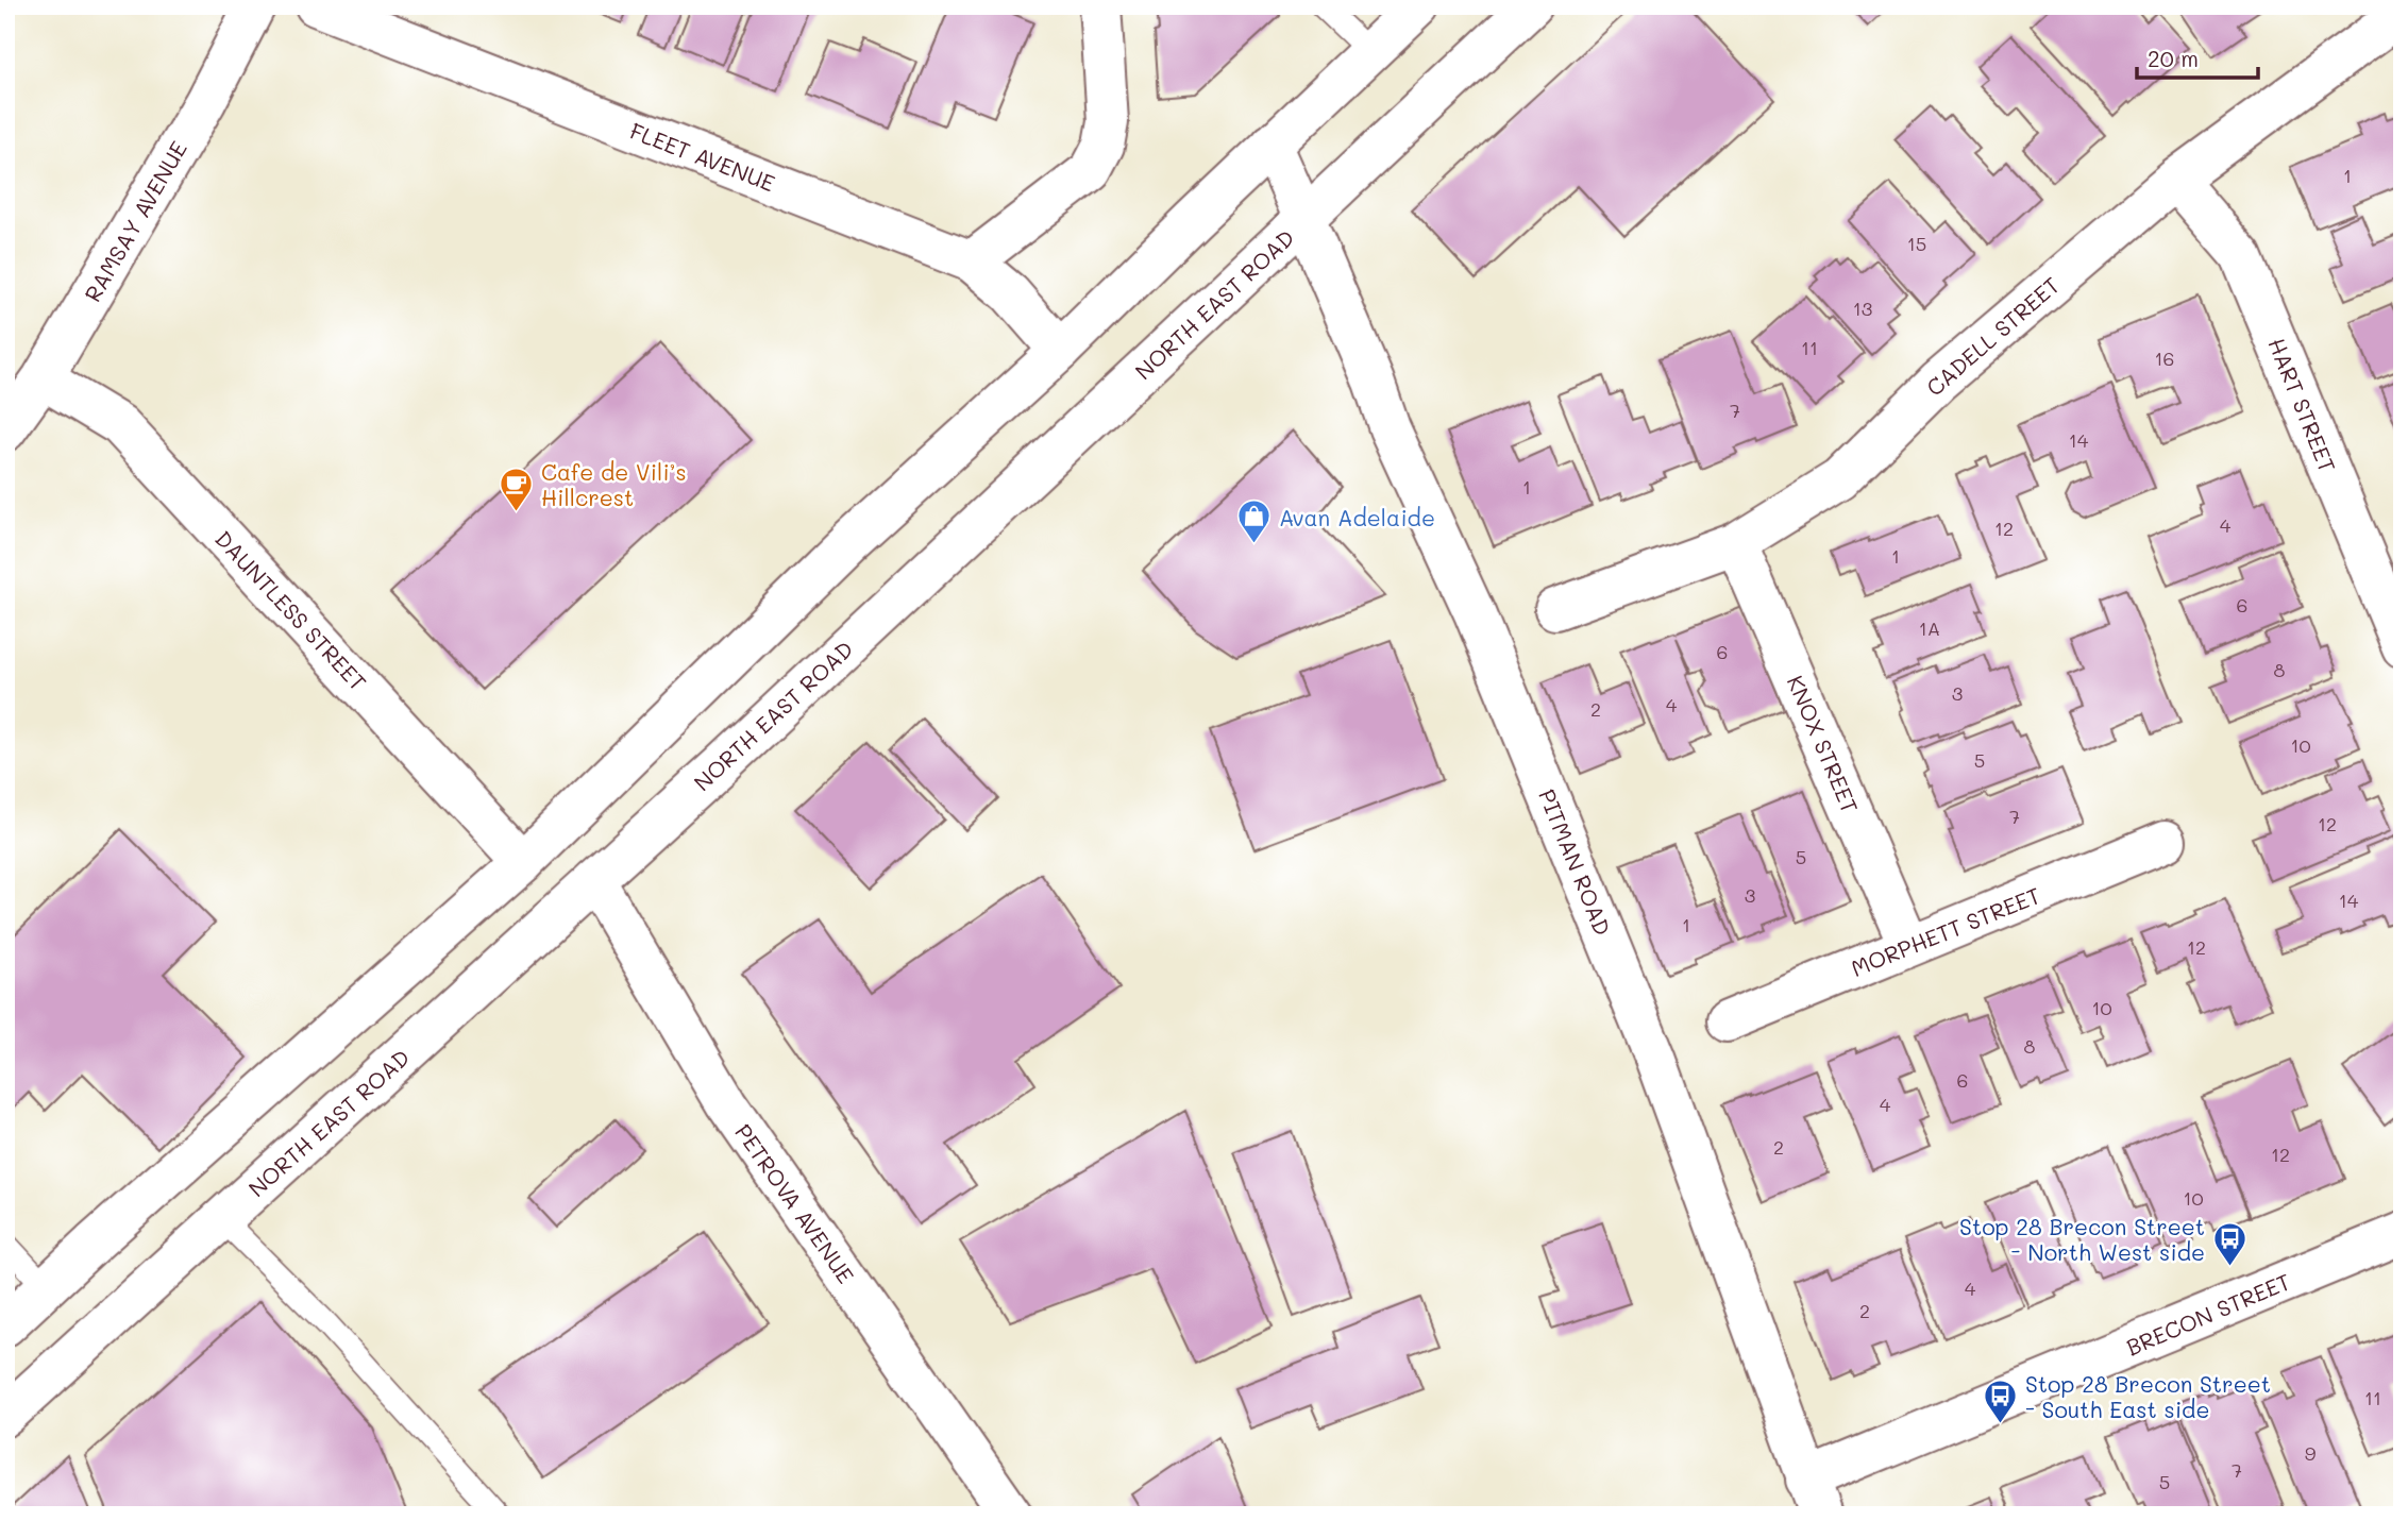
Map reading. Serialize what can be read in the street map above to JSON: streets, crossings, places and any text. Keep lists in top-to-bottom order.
{
  "streets": {
    "main road": [
      "FLEET AVENUE",
      "RAMSAY AVENUE",
      "NORTH EAST ROAD",
      "CADELL STREET",
      "HART STREET",
      "DAUNTLESS STREET",
      "KNOX STREET",
      "PITMAN ROAD",
      "MORPHETT STREET",
      "PETROVA AVENUE",
      "BRECON STREET"
    ]
  },
  "crossings": [
    ["RAMSAY AVENUE", "DAUNTLESS STREET"],
    ["NORTH EAST ROAD", "PITMAN ROAD"],
    ["NORTH EAST ROAD", "PETROVA AVENUE"],
    ["CADELL STREET", "HART STREET"],
    ["CADELL STREET", "KNOX STREET"],
    ["KNOX STREET", "MORPHETT STREET"],
    ["PITMAN ROAD", "BRECON STREET"]
  ],
  "places": {
    "cafe": ["Cafe de Vili’s Hillcrest"],
    "shop": ["Avan Adelaide"],
    "bus stop": ["Stop 28 Brecon Street - North West side", "Stop 28 Brecon Street - South East side"]
  },
  "house_numbers": [
    "1",
    "15",
    "13",
    "11",
    "16",
    "7",
    "14",
    "1",
    "4",
    "12",
    "1",
    "6",
    "1A",
    "6",
    "8",
    "3",
    "4",
    "2",
    "10",
    "5",
    "7",
    "12",
    "5",
    "3",
    "14",
    "1",
    "12",
    "10",
    "8",
    "6",
    "4",
    "2",
    "12",
    "10",
    "4",
    "2",
    "11",
    "9",
    "7",
    "5"
  ],
  "scale_bar": "20 m"
}
